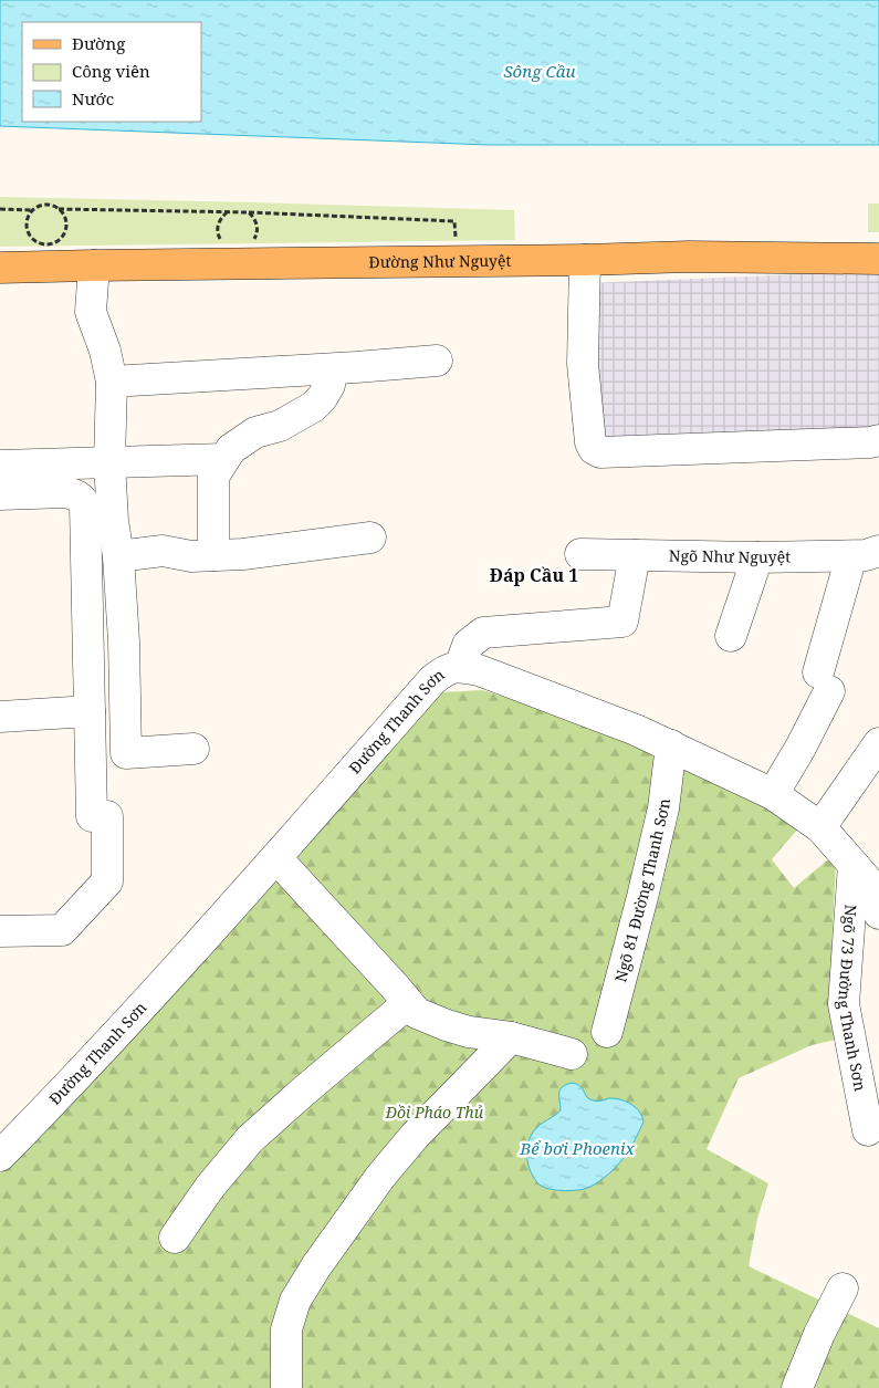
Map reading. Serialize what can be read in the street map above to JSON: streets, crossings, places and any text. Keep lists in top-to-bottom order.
{
  "streets": {
    "main road": ["Đường Như Nguyệt"],
    "street": [
      "Ngõ Như Nguyệt",
      "Đường Thanh Sơn",
      "Ngõ 81 Đường Thanh Sơn",
      "Ngõ 73 Đường Thanh Sơn"
    ]
  },
  "crossings": [
    ["Đường Thanh Sơn", "Ngõ 81 Đường Thanh Sơn"],
    ["Đường Thanh Sơn", "Ngõ 73 Đường Thanh Sơn"]
  ],
  "districts": ["Đáp Cầu 1"],
  "water": ["Sông Cầu", "Bể bơi Phoenix"],
  "parks": ["Đồi Pháo Thủ"],
  "legend": ["Đường", "Công viên", "Nước"]
}
